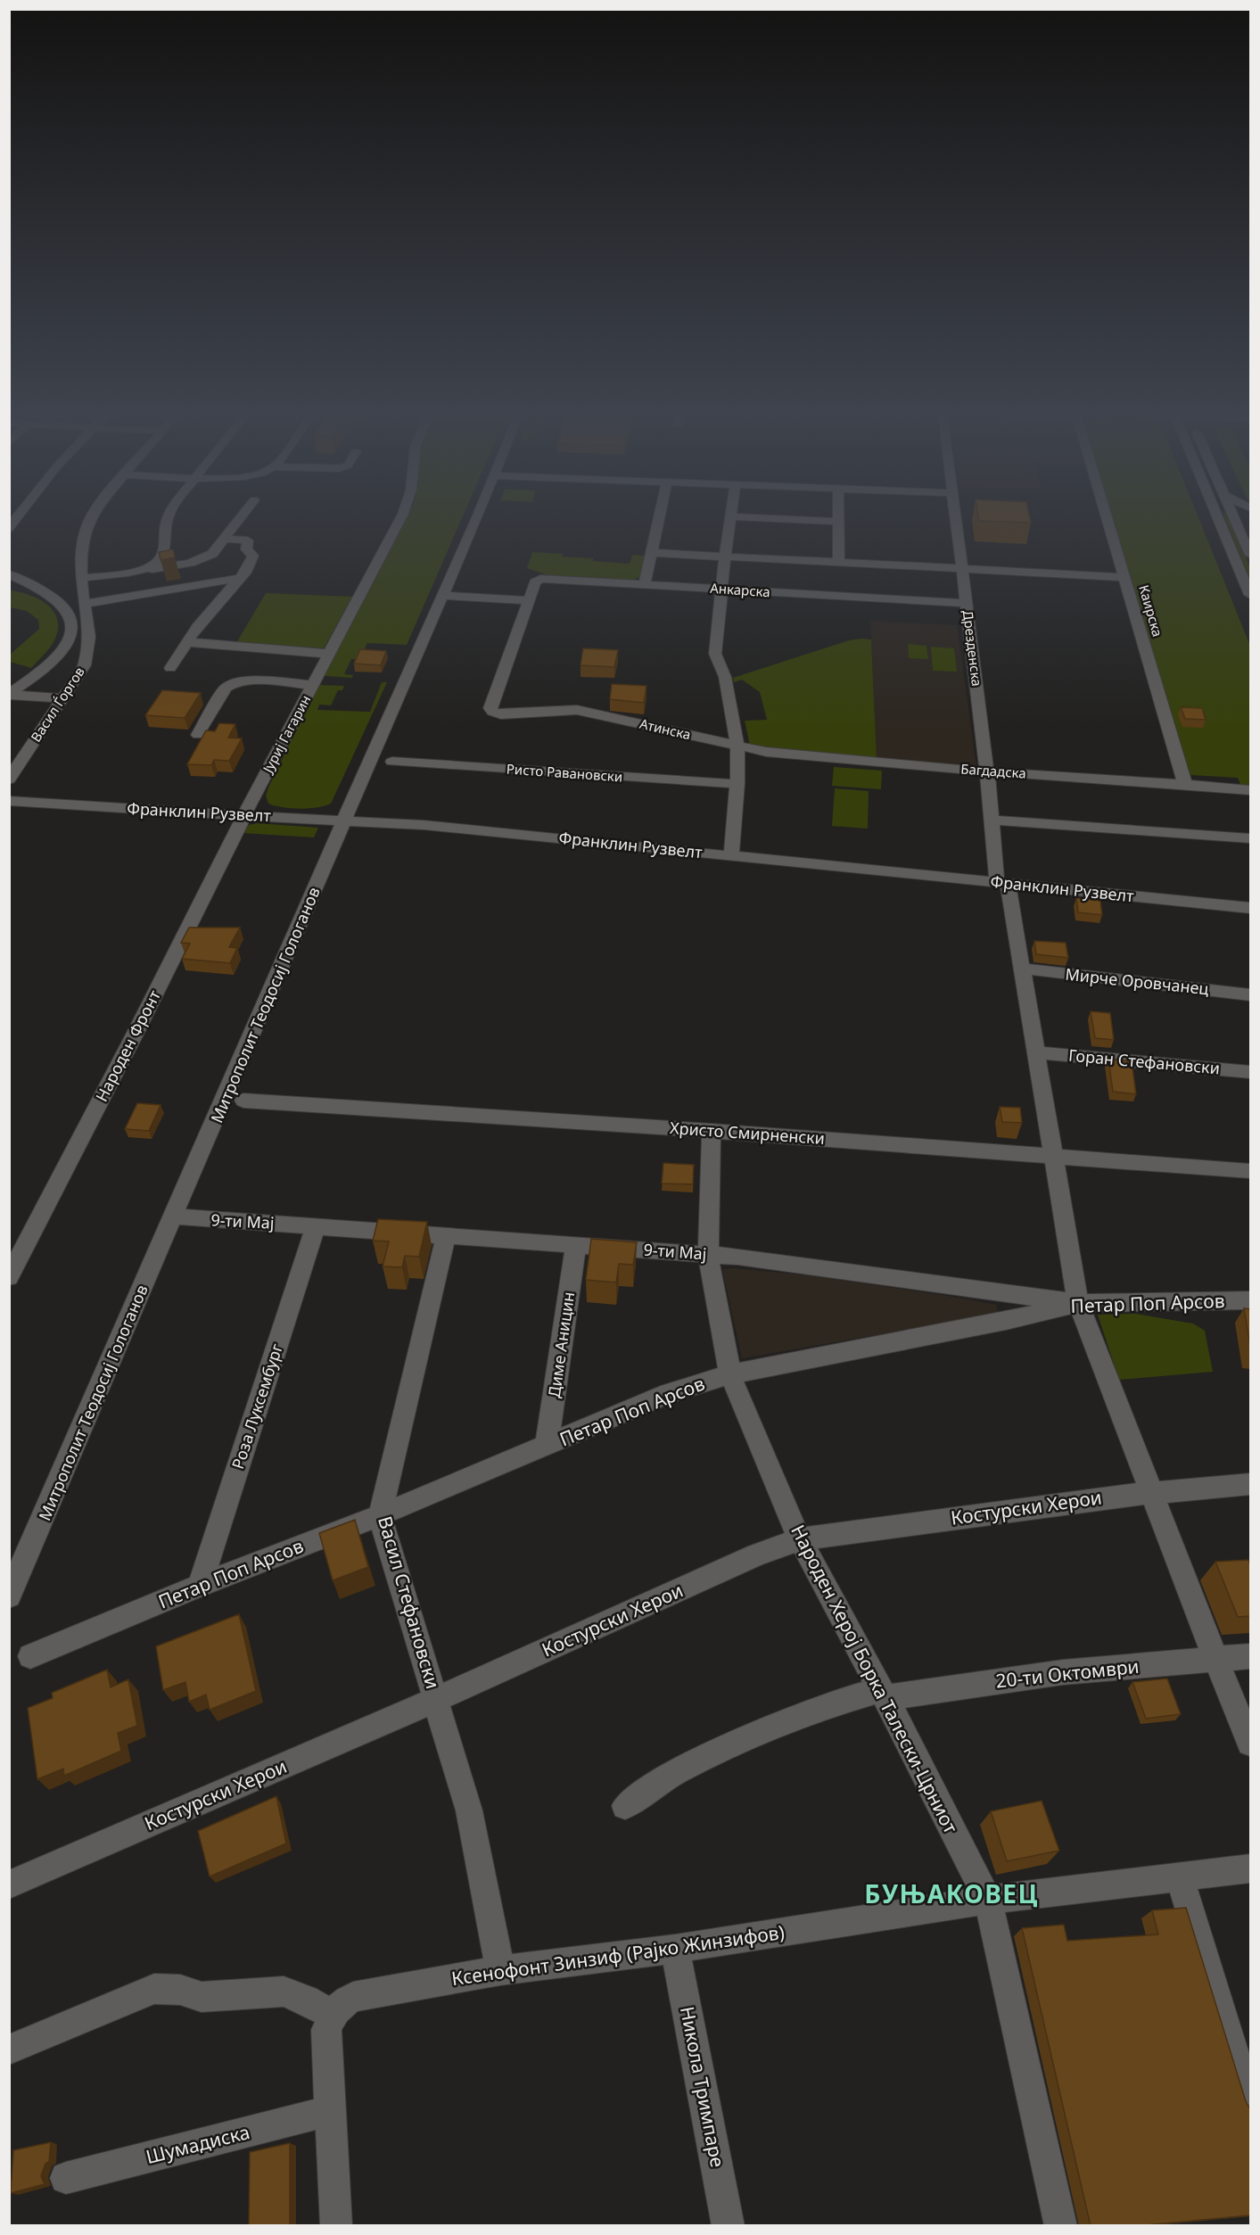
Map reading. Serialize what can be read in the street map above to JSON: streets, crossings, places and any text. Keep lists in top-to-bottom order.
{
  "streets": {
    "street": [
      "Анкарска",
      "Каирска",
      "Дрезденска",
      "Васил Ѓоргов",
      "Атинска",
      "Јуриј Гагарин",
      "Багдадска",
      "Ристо Равановски",
      "Франклин Рузвелт",
      "Мирче Оровчанец",
      "Митрополит Теодосиј Гологанов",
      "Народен Фронт",
      "Горан Стефановски",
      "Христо Смирненски",
      "9-ти Мај",
      "Петар Поп Арсов",
      "Диме Аницин",
      "Роза Луксембург",
      "Костурски Херои",
      "Васил Стефановски",
      "20-ти Октомври",
      "Народен Херој Борка Талески-Црниот",
      "Ксенофонт Зинзиф (Рајко Жинзифов)",
      "Никола Тримпаре",
      "Шумадиска"
    ]
  },
  "crossings": [
    ["Анкарска", "Дрезденска"],
    ["Анкарска", "Атинска"],
    ["Каирска", "Багдадска"],
    ["Дрезденска", "Багдадска"],
    ["Дрезденска", "Франклин Рузвелт"],
    ["Дрезденска", "Мирче Оровчанец"],
    ["Дрезденска", "Горан Стефановски"],
    ["Дрезденска", "Христо Смирненски"],
    ["Дрезденска", "9-ти Мај"],
    ["Дрезденска", "Петар Поп Арсов"],
    ["Дрезденска", "Костурски Херои"],
    ["Дрезденска", "20-ти Октомври"],
    ["Атинска", "Багдадска"],
    ["Јуриј Гагарин", "Франклин Рузвелт"],
    ["Јуриј Гагарин", "Народен Фронт"],
    ["Франклин Рузвелт", "Митрополит Теодосиј Гологанов"],
    ["Франклин Рузвелт", "Народен Фронт"],
    ["Митрополит Теодосиј Гологанов", "9-ти Мај"],
    ["Христо Смирненски", "Народен Херој Борка Талески-Црниот"],
    ["9-ти Мај", "Петар Поп Арсов"],
    ["9-ти Мај", "Диме Аницин"],
    ["9-ти Мај", "Роза Луксембург"],
    ["9-ти Мај", "Васил Стефановски"],
    ["9-ти Мај", "Народен Херој Борка Талески-Црниот"],
    ["Петар Поп Арсов", "Диме Аницин"],
    ["Петар Поп Арсов", "Роза Луксембург"],
    ["Петар Поп Арсов", "Васил Стефановски"],
    ["Петар Поп Арсов", "Народен Херој Борка Талески-Црниот"],
    ["Костурски Херои", "Васил Стефановски"],
    ["Костурски Херои", "Народен Херој Борка Талески-Црниот"],
    ["Васил Стефановски", "Ксенофонт Зинзиф (Рајко Жинзифов)"],
    ["20-ти Октомври", "Народен Херој Борка Талески-Црниот"],
    ["Народен Херој Борка Талески-Црниот", "Ксенофонт Зинзиф (Рајко Жинзифов)"],
    ["Ксенофонт Зинзиф (Рајко Жинзифов)", "Никола Тримпаре"]
  ],
  "districts": ["БУЊАКОВЕЦ"]
}
